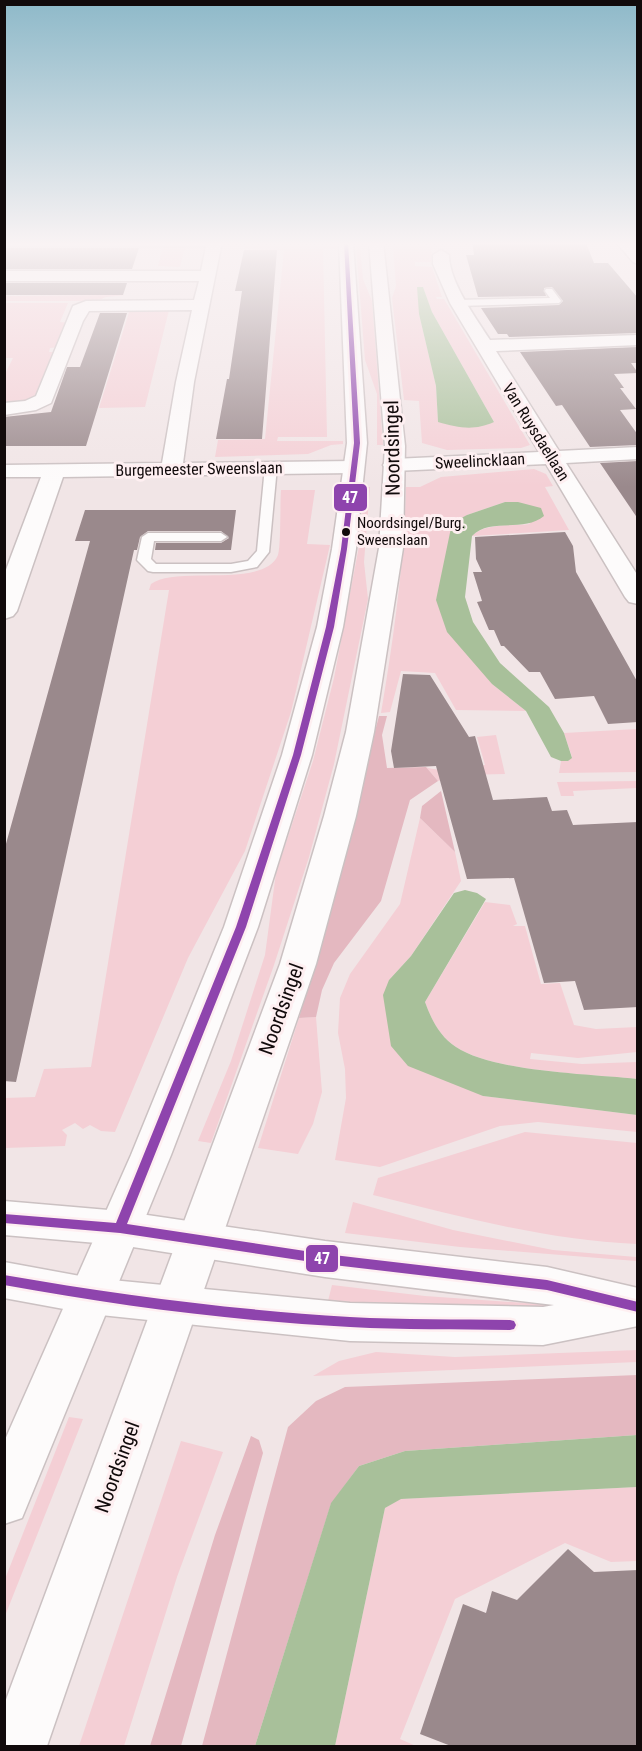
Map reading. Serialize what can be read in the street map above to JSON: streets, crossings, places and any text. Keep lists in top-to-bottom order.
{
  "streets": {
    "street": [
      "Van Ruysdaellaan",
      "Noordsingel",
      "Sweelincklaan",
      "Burgemeester Sweenslaan"
    ]
  },
  "crossings": [
    ["Van Ruysdaellaan", "Sweelincklaan"],
    ["Noordsingel", "Sweelincklaan"],
    ["Noordsingel", "Burgemeester Sweenslaan"],
    ["Sweelincklaan", "Burgemeester Sweenslaan"]
  ],
  "places": ["Noordsingel/Burg. Sweenslaan"],
  "lines": ["transit line 47"]
}
